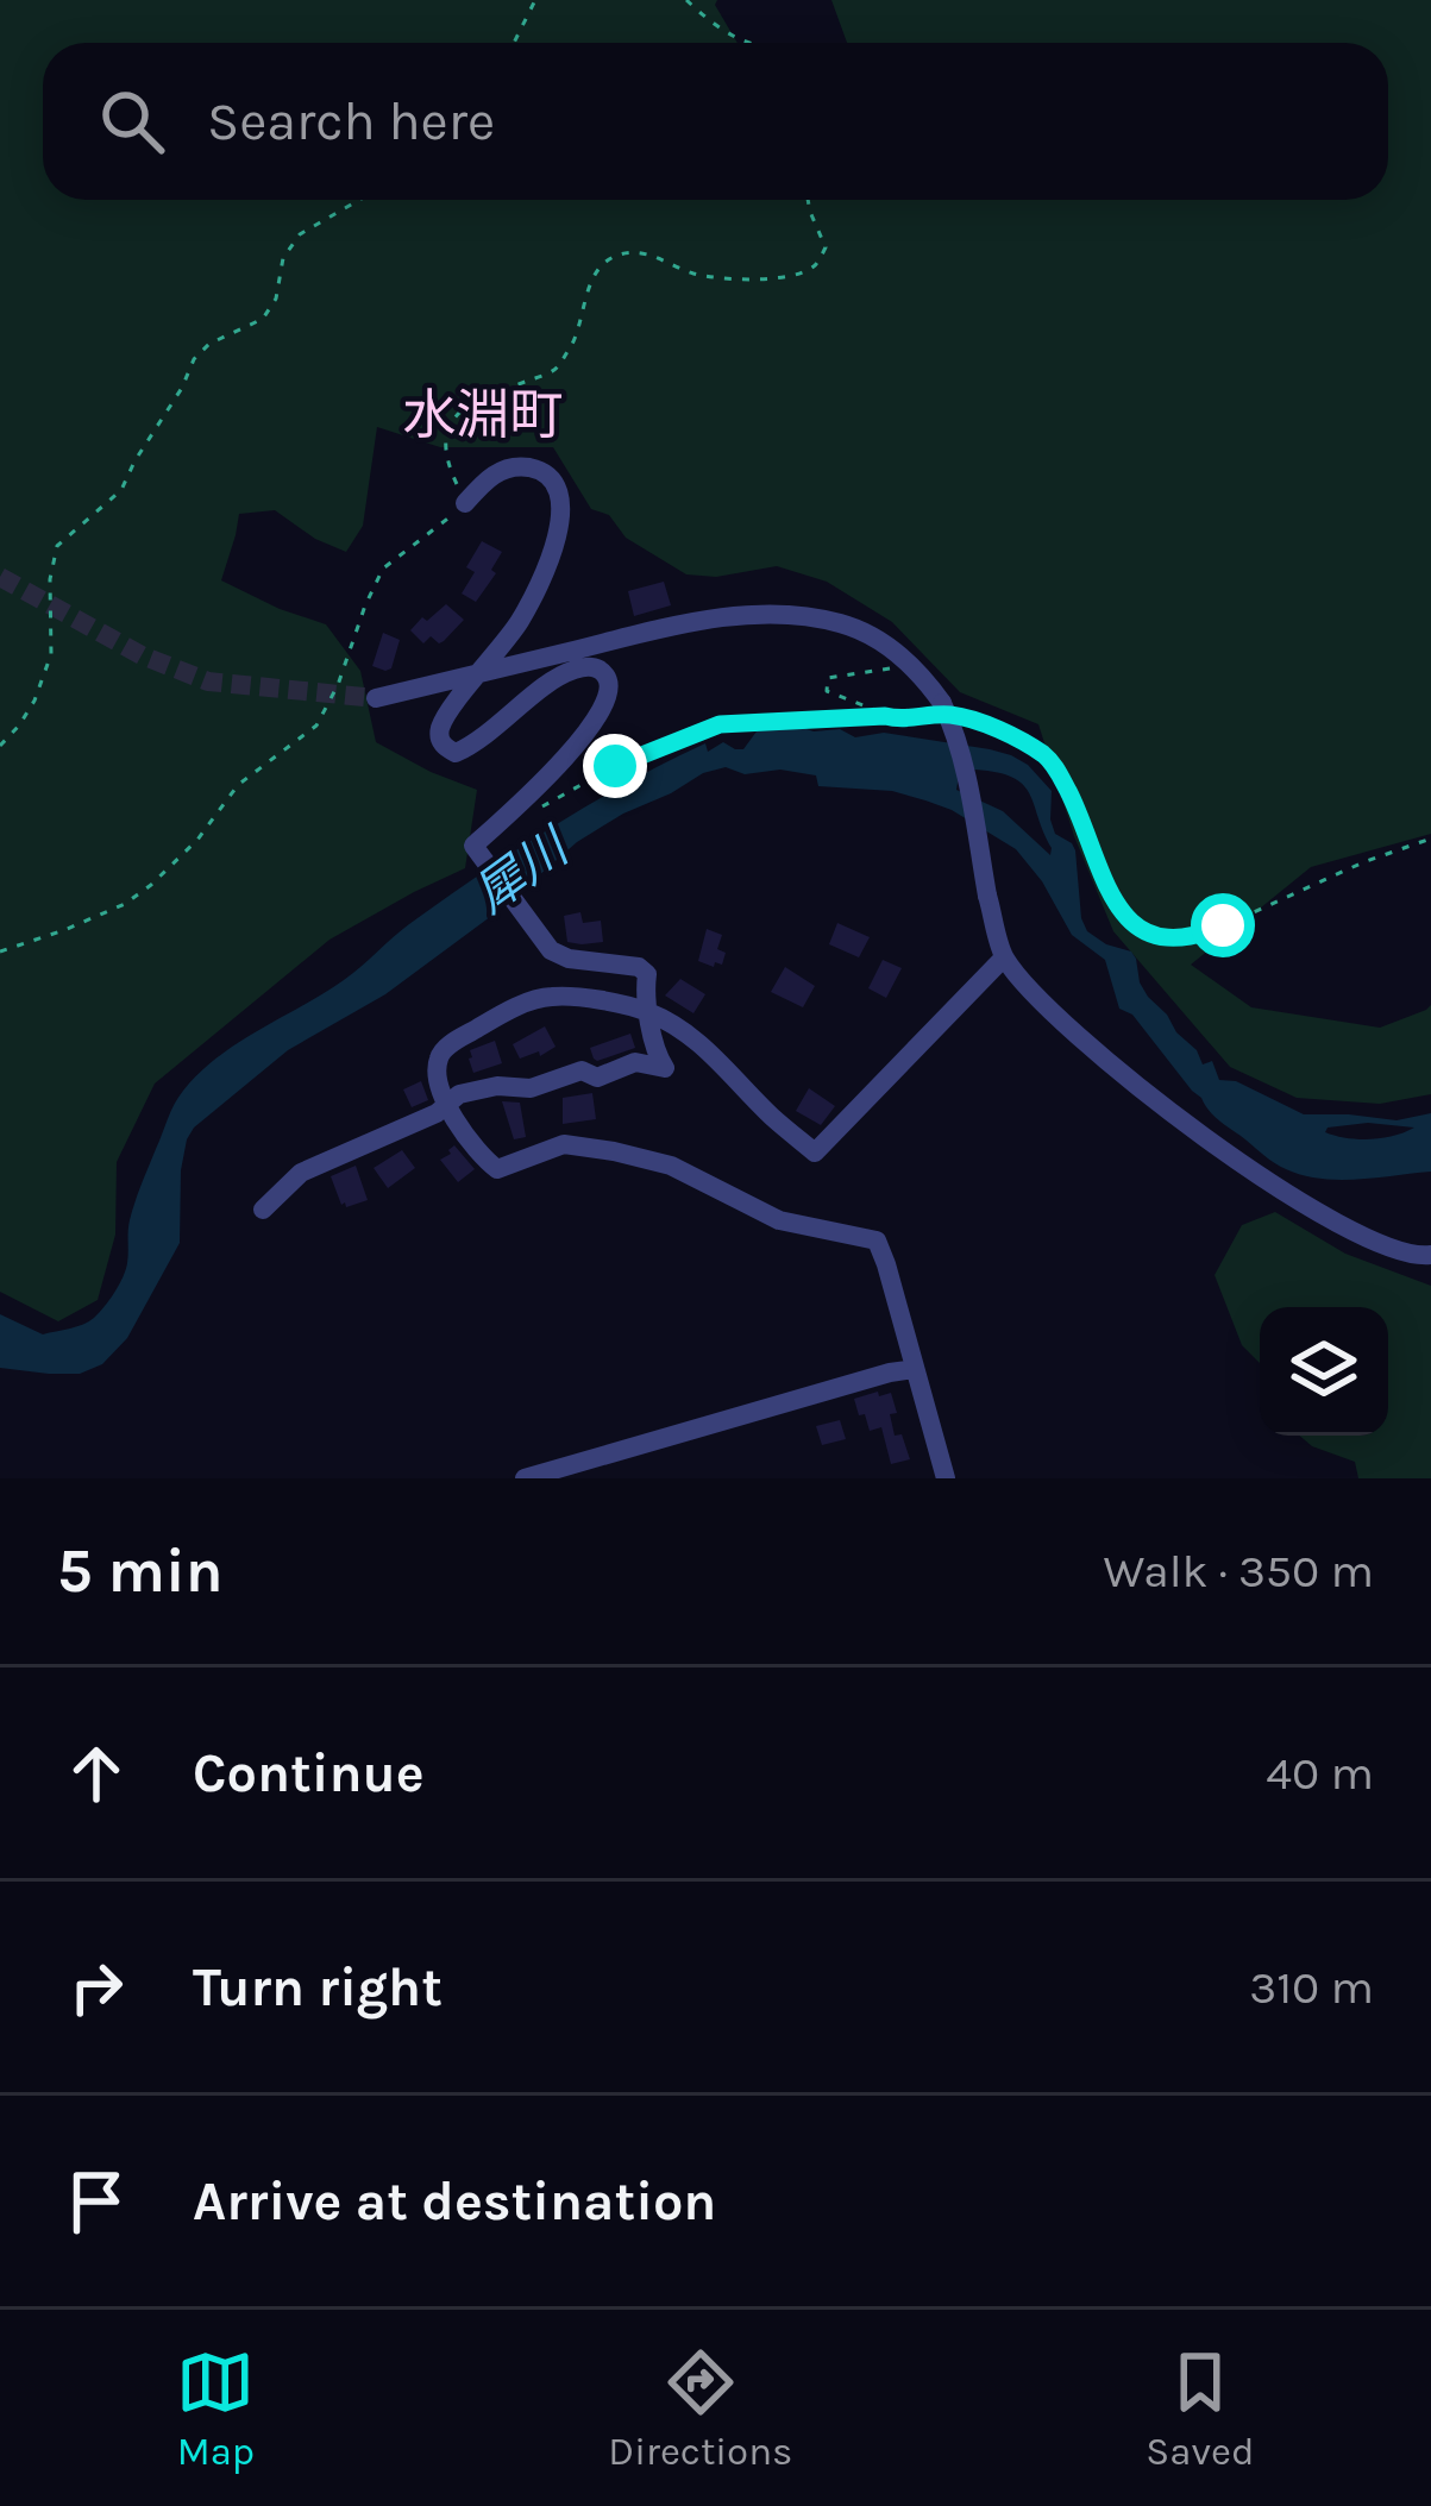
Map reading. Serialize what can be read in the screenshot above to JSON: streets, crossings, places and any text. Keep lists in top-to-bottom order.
{
  "districts": ["水淵町"],
  "water": ["犀川"],
  "page": {
    "search": "Search here",
    "heading": ["5 min", "Walk · 350 m"],
    "list": [
      ["Continue", "40 m"],
      ["Turn right", "310 m"],
      "Arrive at destination"
    ],
    "nav": ["Map", "Directions", "Saved"]
  }
}
